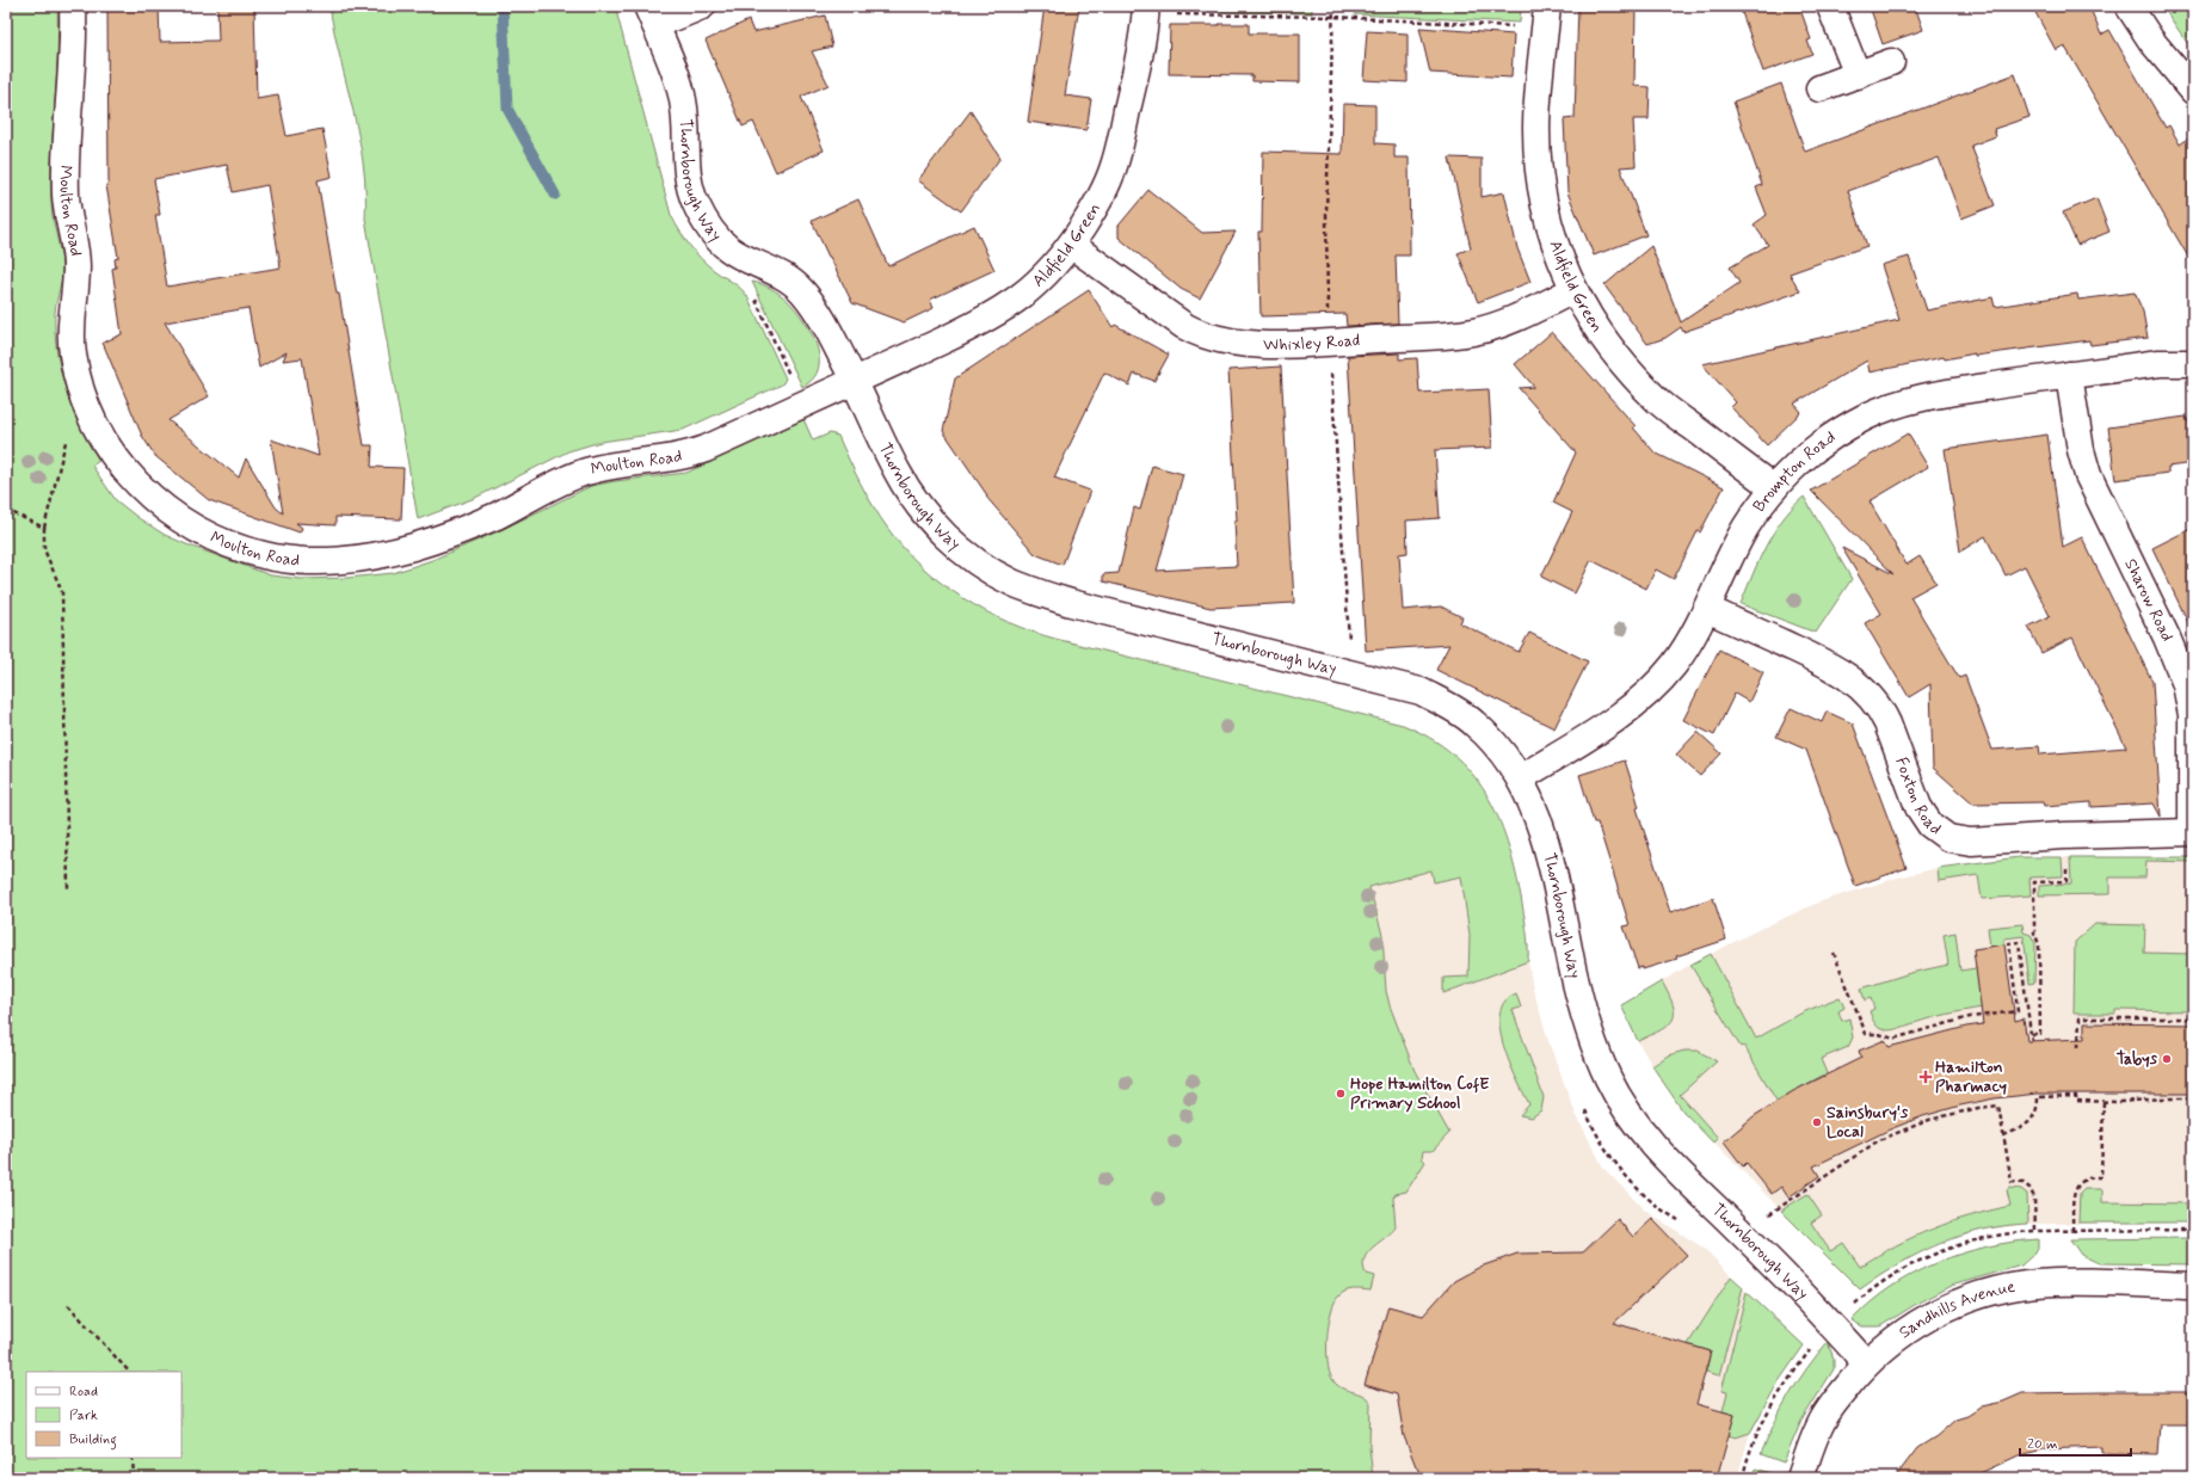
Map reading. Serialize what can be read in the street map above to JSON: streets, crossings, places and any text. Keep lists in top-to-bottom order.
{
  "streets": {
    "street": [
      "Thornborough Way",
      "Moulton Road",
      "Aldfield Green",
      "Whixley Road",
      "Brompton Road",
      "Sharow Road",
      "Foxton Road",
      "Sandhills Avenue"
    ]
  },
  "crossings": [
    ["Thornborough Way", "Moulton Road"],
    ["Thornborough Way", "Aldfield Green"],
    ["Thornborough Way", "Brompton Road"],
    ["Thornborough Way", "Sandhills Avenue"],
    ["Moulton Road", "Aldfield Green"],
    ["Aldfield Green", "Whixley Road"],
    ["Aldfield Green", "Brompton Road"],
    ["Brompton Road", "Sharow Road"],
    ["Brompton Road", "Foxton Road"],
    ["Sharow Road", "Foxton Road"]
  ],
  "places": {
    "other": ["Tabys", "Hope Hamilton CofE Primary School", "Sainsbury's Local"],
    "health": ["Hamilton Pharmacy"]
  },
  "legend": ["Road", "Park", "Building"],
  "scale_bar": "20 m"
}
